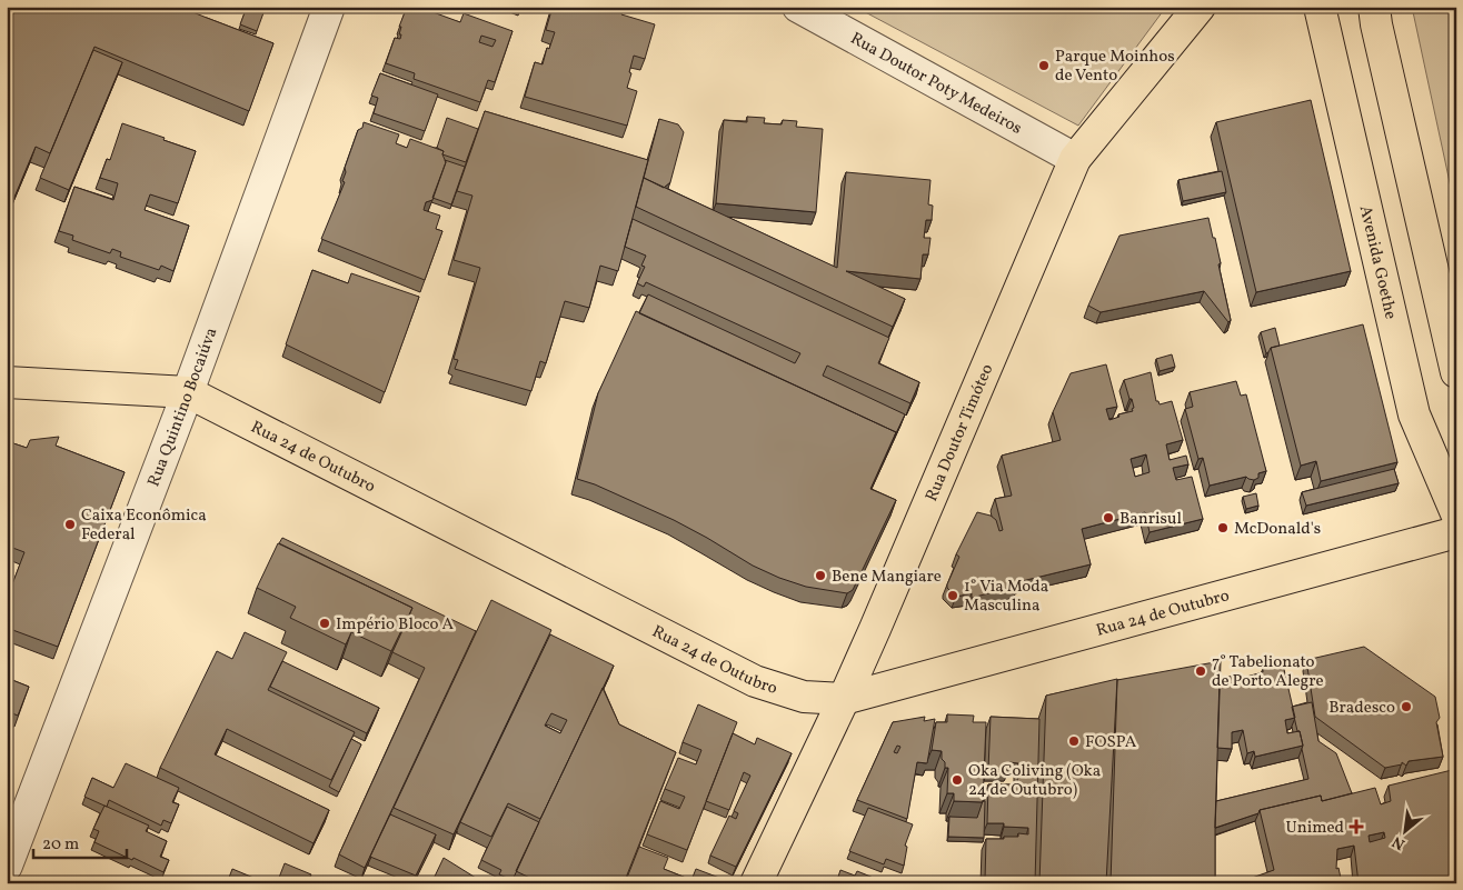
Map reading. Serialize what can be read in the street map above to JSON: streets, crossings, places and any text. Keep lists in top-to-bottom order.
{
  "streets": {
    "main road": ["Avenida Goethe", "Rua Doutor Timóteo", "Rua 24 de Outubro"],
    "street": ["Rua Doutor Poty Medeiros", "Rua Quintino Bocaiúva"]
  },
  "crossings": [
    ["Rua Doutor Poty Medeiros", "Rua Doutor Timóteo"],
    ["Rua Quintino Bocaiúva", "Rua 24 de Outubro"],
    ["Rua Doutor Timóteo", "Rua 24 de Outubro"]
  ],
  "places": {
    "other": [
      "Parque Moinhos de Vento",
      "Banrisul",
      "Caixa Econômica Federal",
      "McDonald's",
      "Bene Mangiare",
      "1° Via Moda Masculina",
      "Império Bloco A",
      "7° Tabelionato de Porto Alegre",
      "Bradesco",
      "FOSPA",
      "Oka Coliving (Oka 24 de Outubro)"
    ],
    "health": ["Unimed"]
  },
  "scale_bar": "20 m",
  "north": "bottom left"
}
